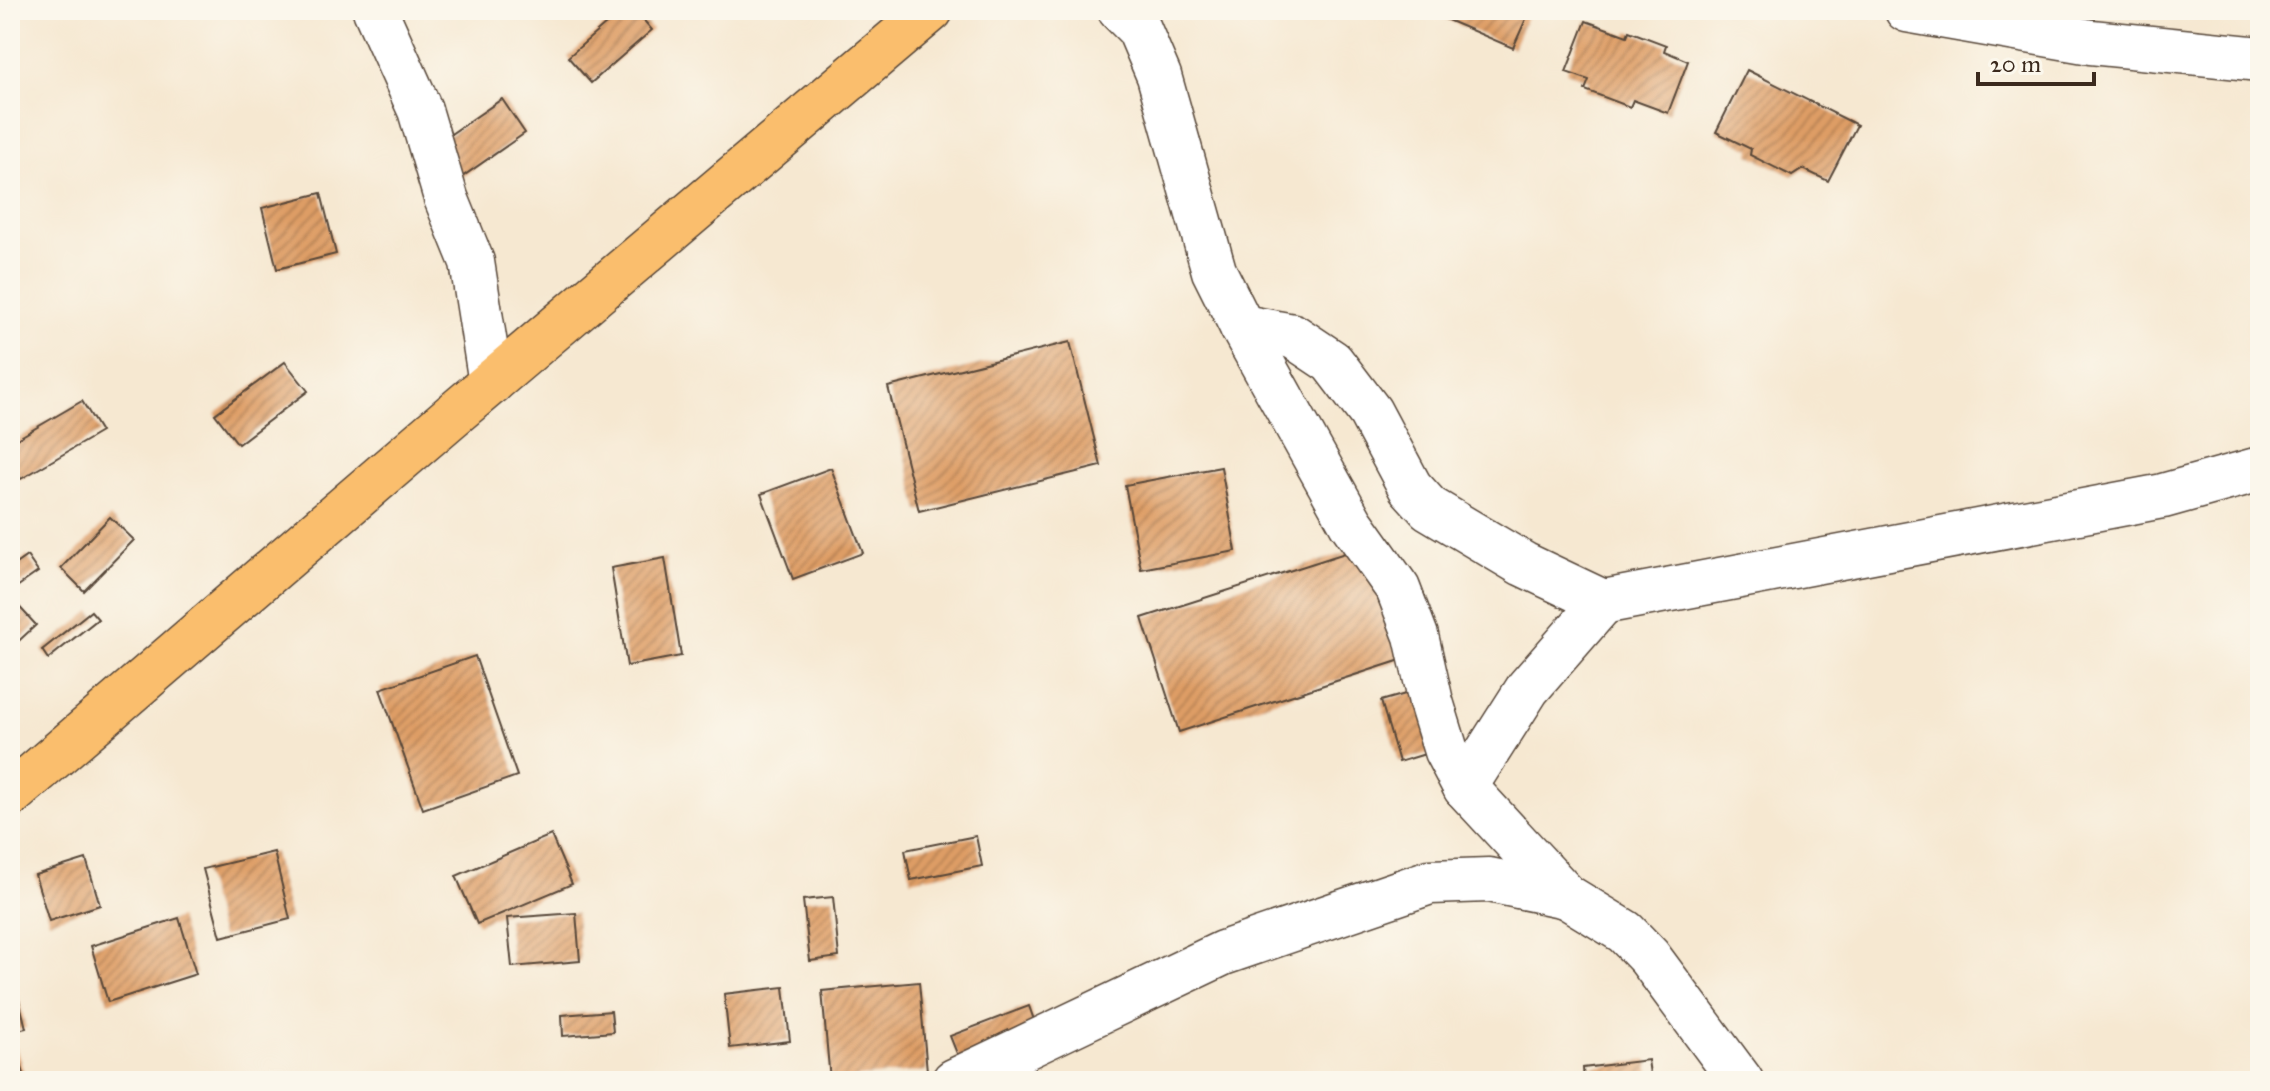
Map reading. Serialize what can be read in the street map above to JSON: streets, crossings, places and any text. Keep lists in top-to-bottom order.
{
  "scale_bar": "20 m"
}
